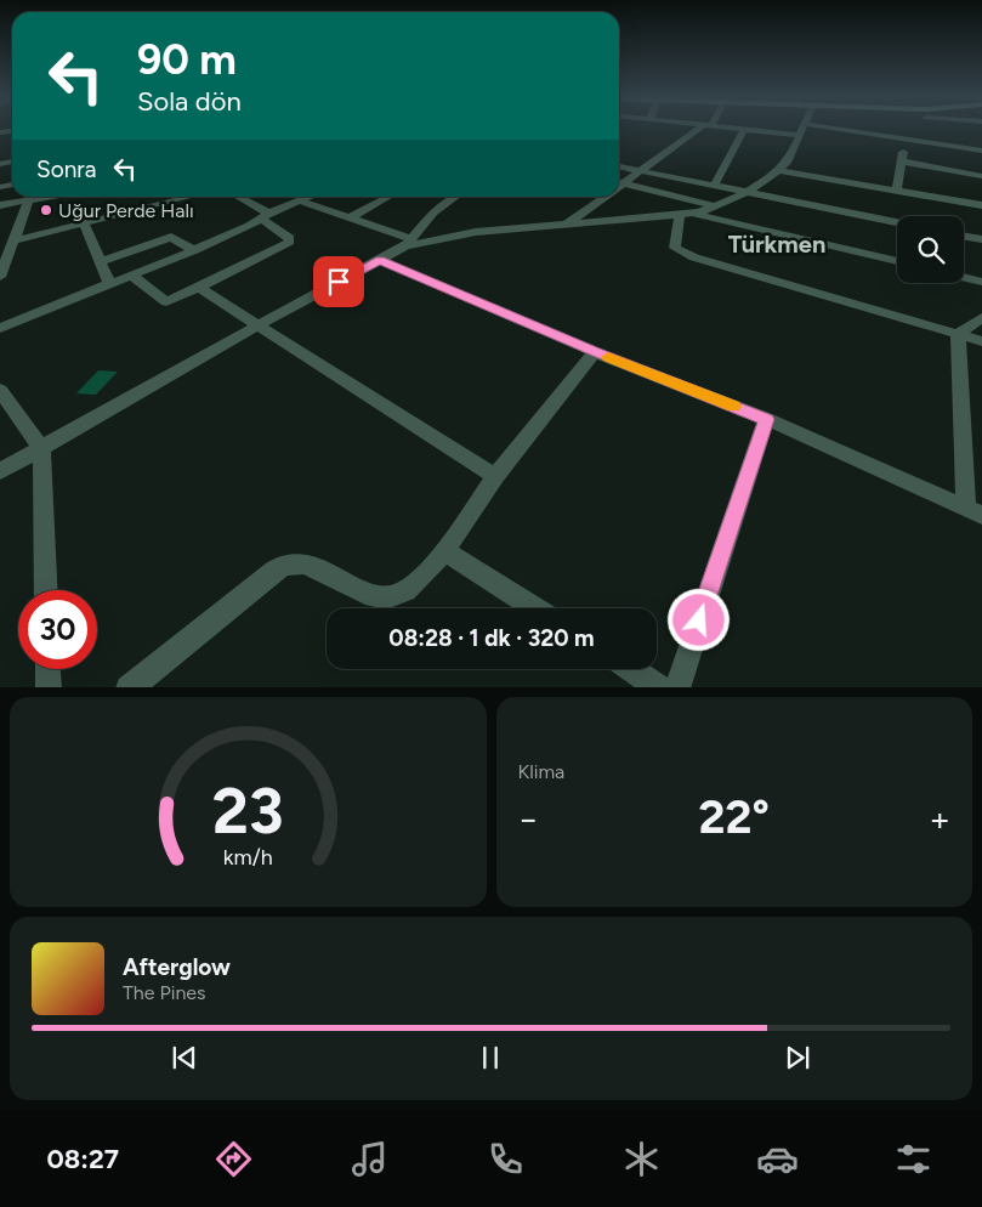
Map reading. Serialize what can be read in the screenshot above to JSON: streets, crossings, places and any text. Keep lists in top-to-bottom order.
{
  "districts": ["Türkmen"],
  "places": ["Uğur Perde Halı"],
  "page": {
    "turn": ["90 m", "Sola dön"],
    "then": "Sonra",
    "limit": "30",
    "trip": "08:28 · 1 dk · 320 m",
    "tile": "Klima",
    "heat": ["−", "22°", "+"],
    "song": ["Afterglow", "The Pines"],
    "tabs": "08:27",
    "gauge": ["23", "km/h"]
  }
}
